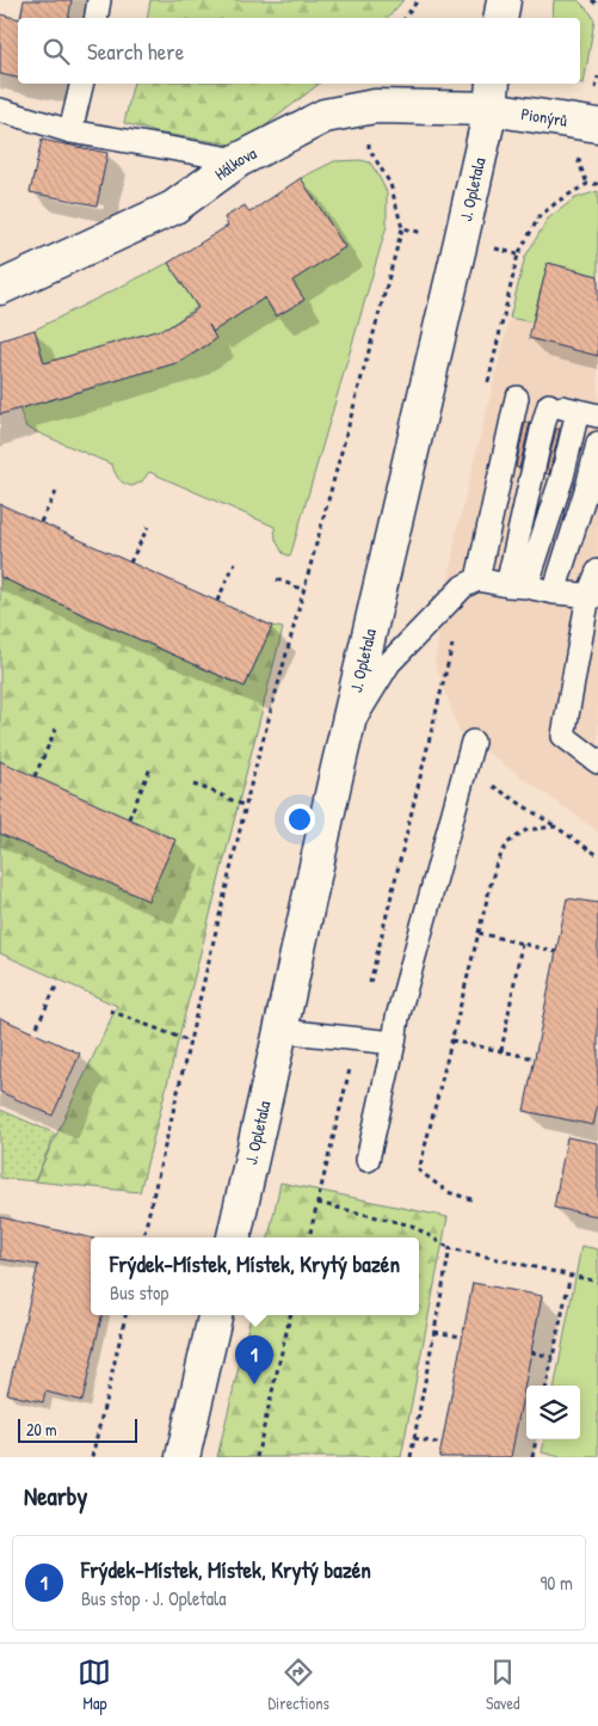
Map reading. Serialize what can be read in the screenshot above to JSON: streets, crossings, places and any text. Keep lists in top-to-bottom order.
{
  "streets": {
    "main road": ["Pionýrů", "Hálkova", "J. Opletala"]
  },
  "crossings": [
    ["Pionýrů", "Hálkova"],
    ["Pionýrů", "J. Opletala"],
    ["Hálkova", "J. Opletala"]
  ],
  "scale_bar": "20 m",
  "page": {
    "search": "Search here",
    "popup": ["Frýdek-Místek, Místek, Krytý bazén", "Bus stop"],
    "pins": "1",
    "scale": "20 m",
    "heading": "Nearby",
    "list": [
      {
        "mark": "1",
        "name": "Frýdek-Místek, Místek, Krytý bazén",
        "note": "Bus stop · J. Opletala",
        "value": "90 m"
      }
    ],
    "nav": ["Map", "Directions", "Saved"]
  }
}
